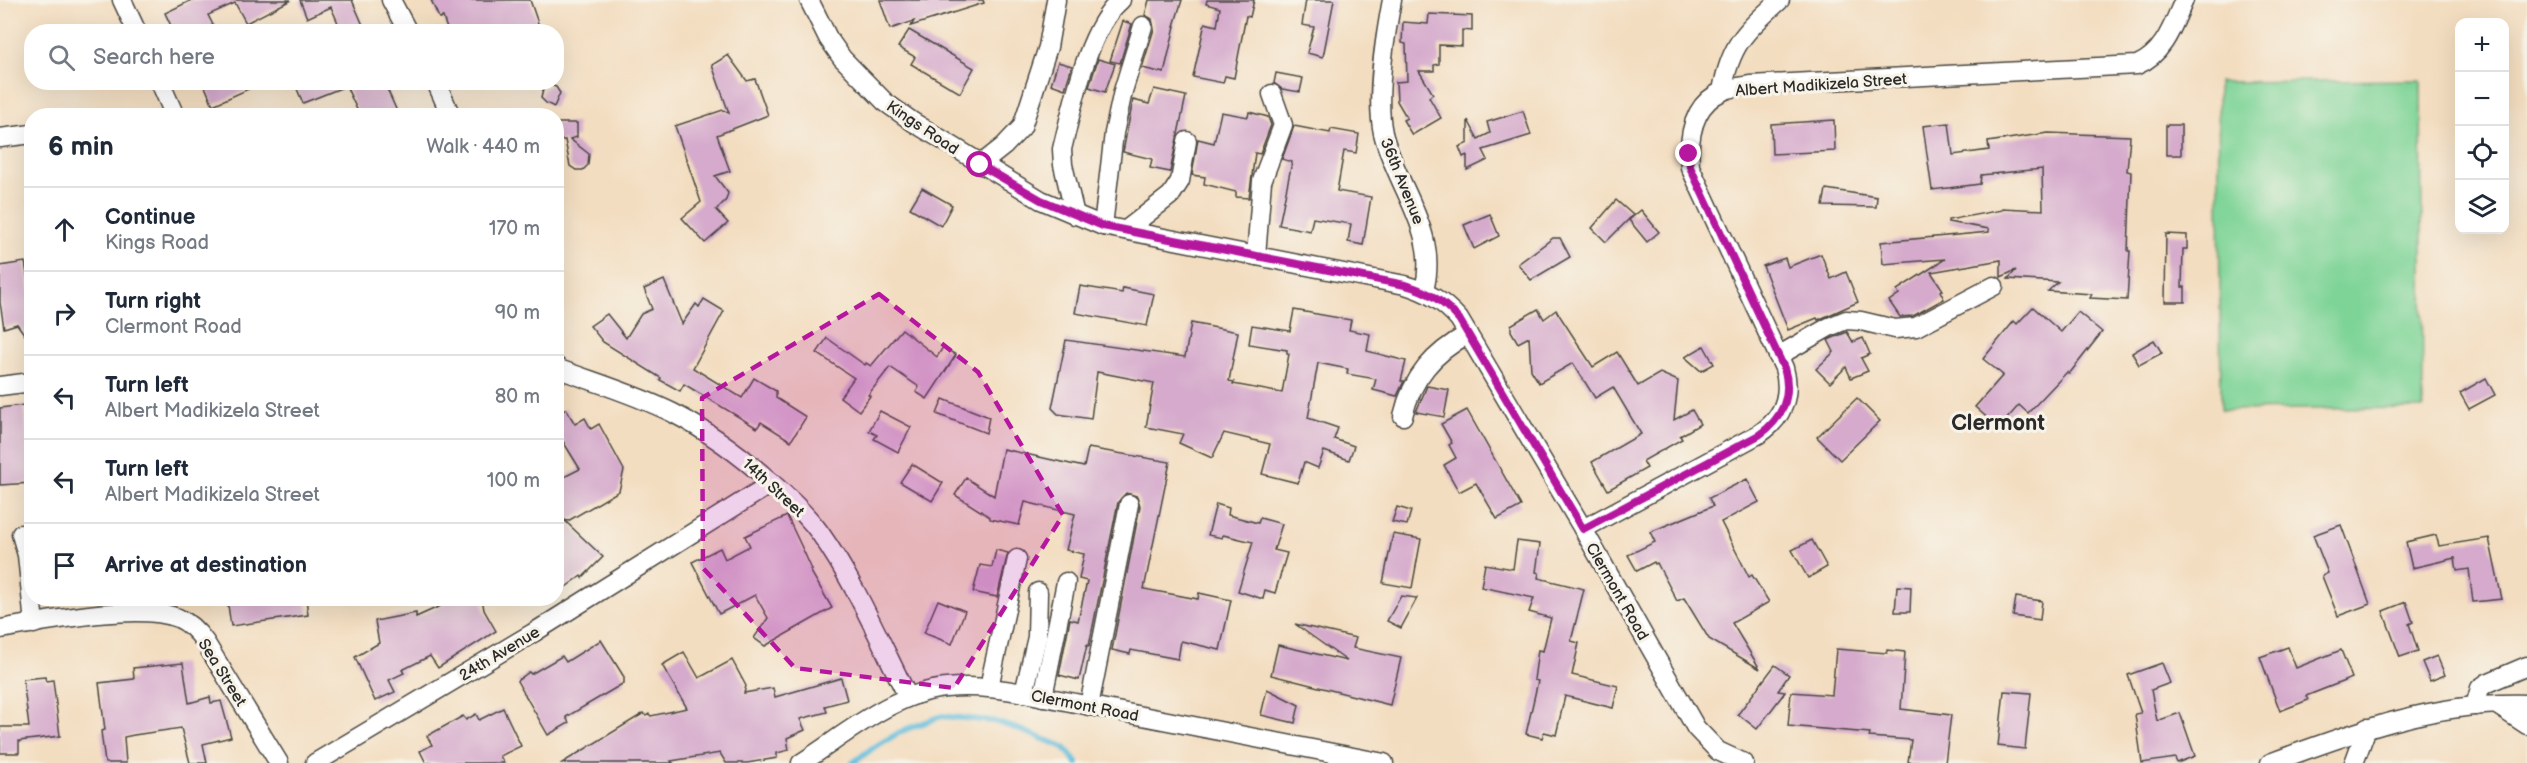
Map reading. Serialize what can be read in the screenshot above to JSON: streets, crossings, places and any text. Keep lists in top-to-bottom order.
{
  "streets": {
    "street": [
      "Albert Madikizela Street",
      "Kings Road",
      "36th Avenue",
      "14th Street",
      "Clermont Road",
      "24th Avenue",
      "Sea Street"
    ]
  },
  "crossings": [
    ["Albert Madikizela Street", "Clermont Road"],
    ["Kings Road", "36th Avenue"],
    ["Kings Road", "Clermont Road"],
    ["36th Avenue", "Clermont Road"],
    ["14th Street", "Clermont Road"],
    ["14th Street", "24th Avenue"]
  ],
  "districts": ["Clermont"],
  "page": {
    "map_buttons": ["+", "−"],
    "search": "Search here",
    "heading": ["6 min", "Walk · 440 m"],
    "list": [
      ["Continue", "Kings Road", "170 m"],
      ["Turn right", "Clermont Road", "90 m"],
      ["Turn left", "Albert Madikizela Street", "80 m"],
      ["Turn left", "Albert Madikizela Street", "100 m"],
      "Arrive at destination"
    ]
  }
}
